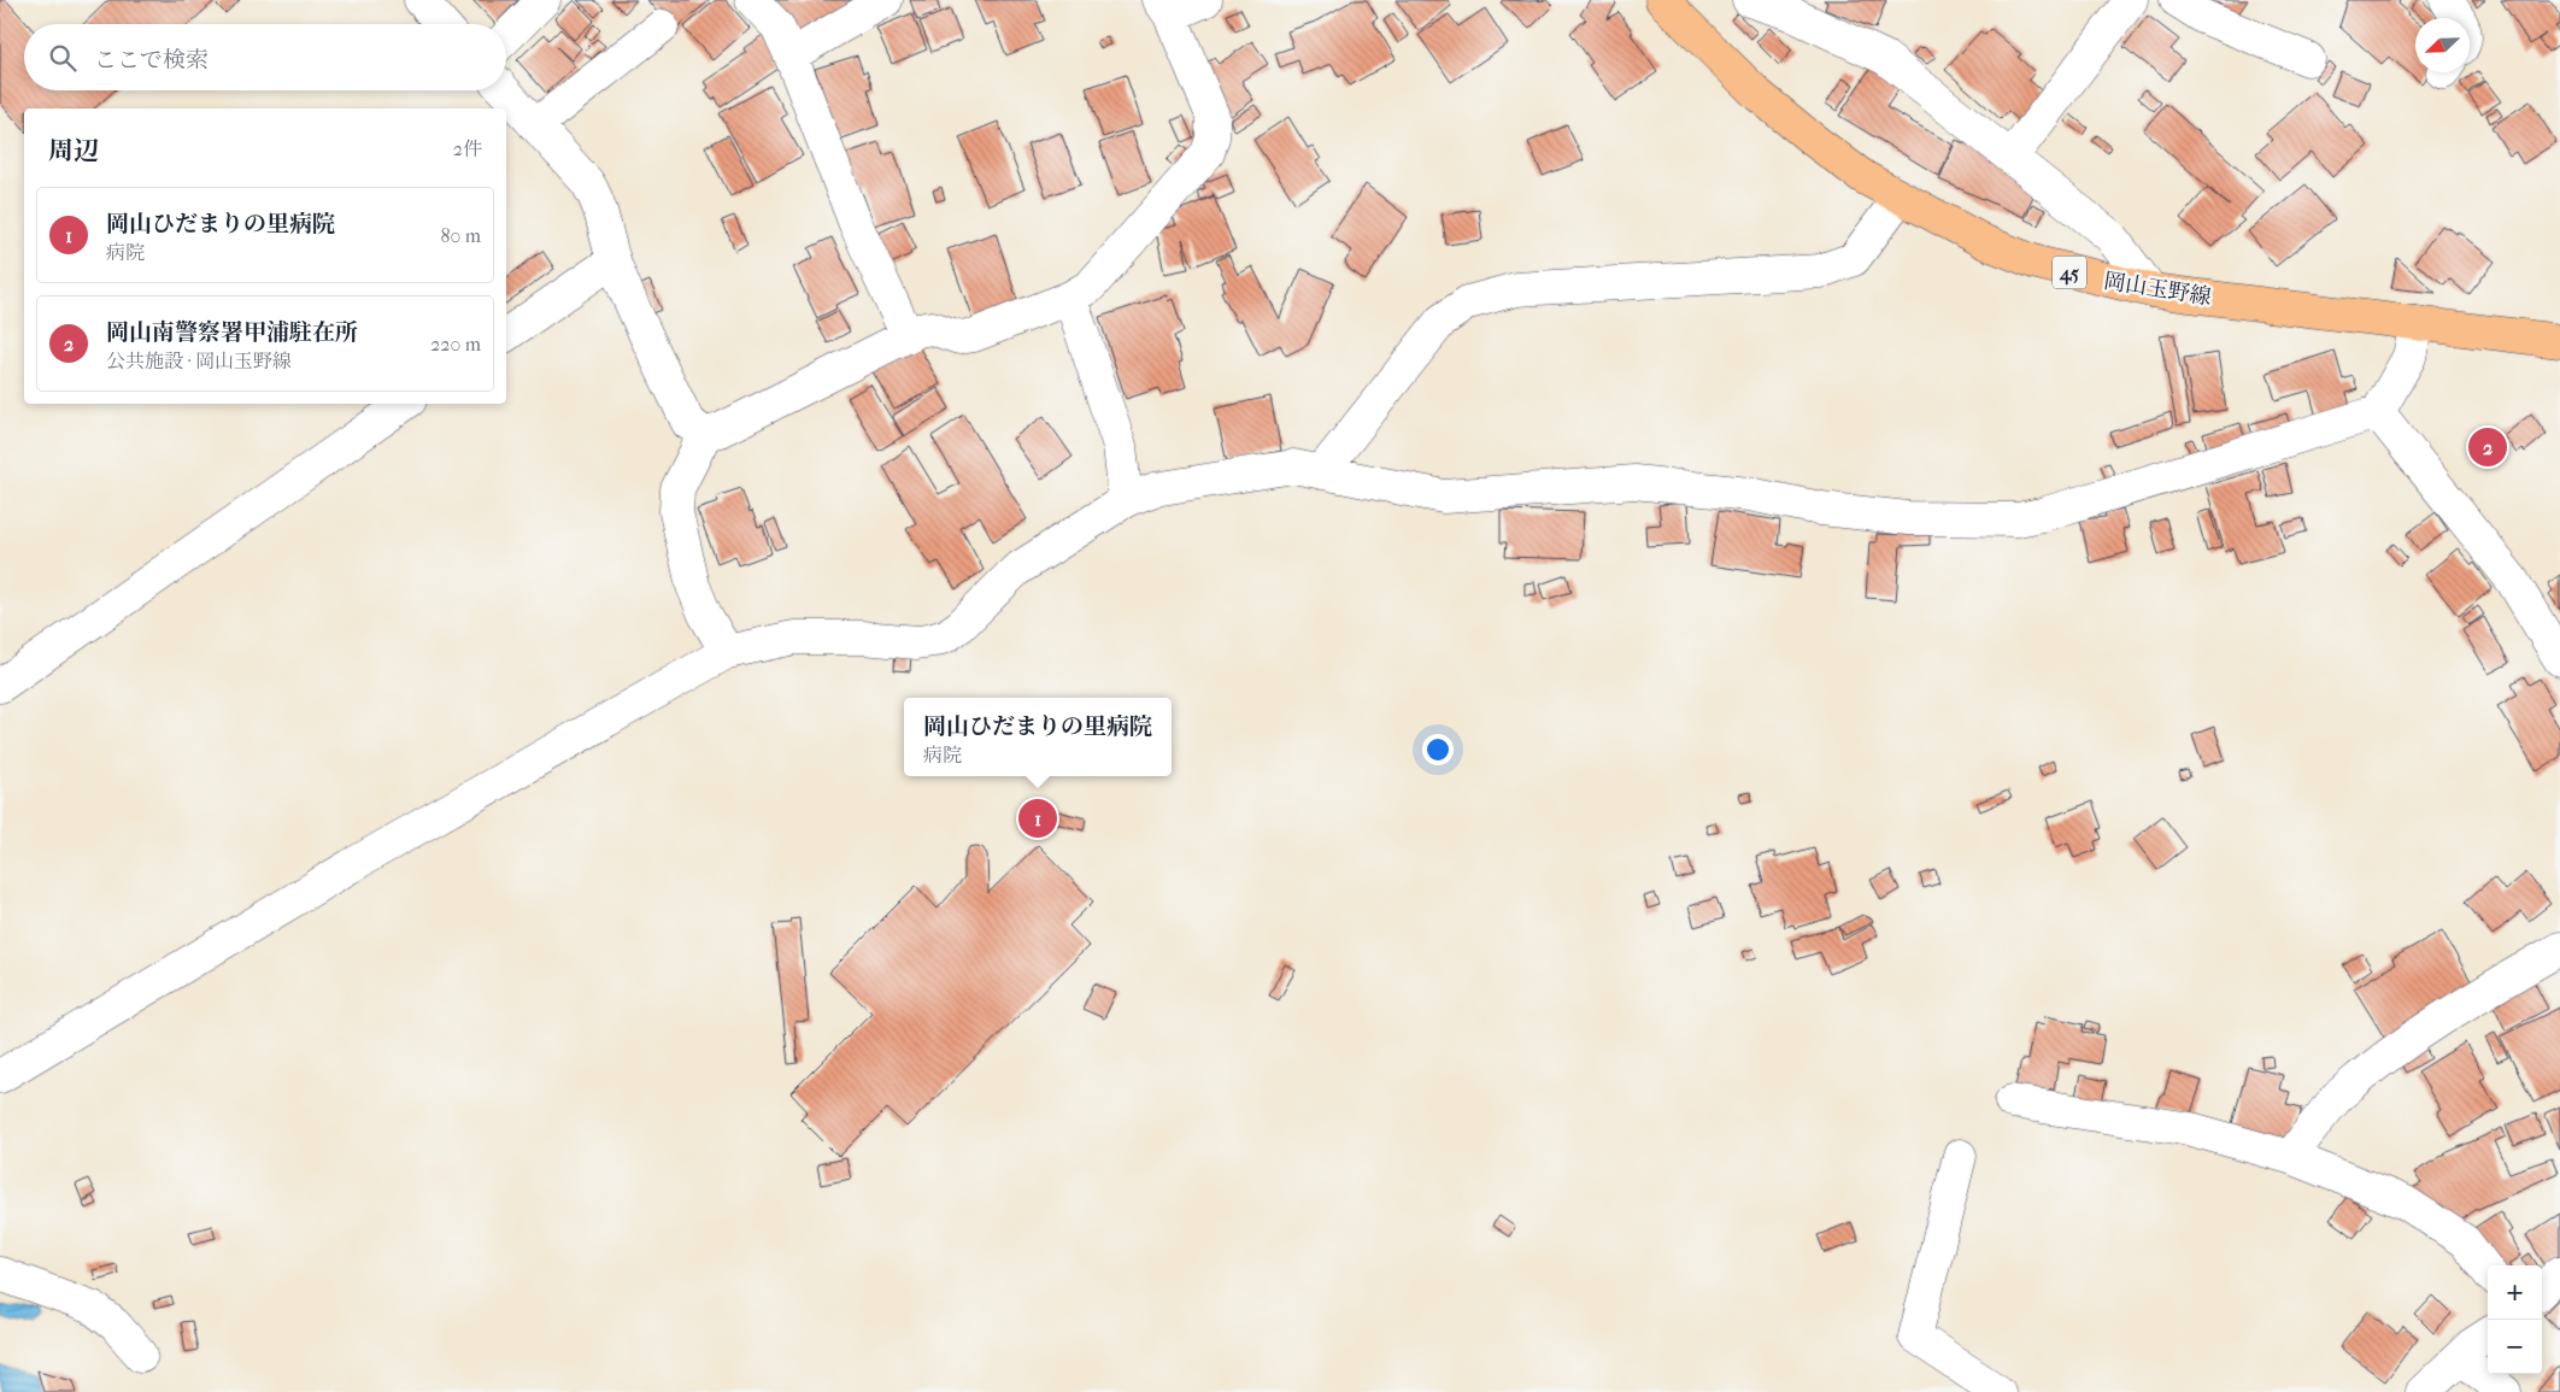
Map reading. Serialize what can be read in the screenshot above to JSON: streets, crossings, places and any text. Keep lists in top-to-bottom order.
{
  "streets": {
    "main road": ["45", "岡山玉野線"]
  },
  "north": "bottom left",
  "page": {
    "search": "ここで検索",
    "heading": ["周辺", "2件"],
    "list": [
      {
        "mark": "1",
        "name": "岡山ひだまりの里病院",
        "note": "病院",
        "value": "80 m"
      },
      {
        "mark": "2",
        "name": "岡山南警察署甲浦駐在所",
        "note": "公共施設 · 岡山玉野線",
        "value": "220 m"
      }
    ],
    "pins": ["2", "1"],
    "popup": ["岡山ひだまりの里病院", "病院"],
    "map_buttons": ["+", "−"]
  }
}
